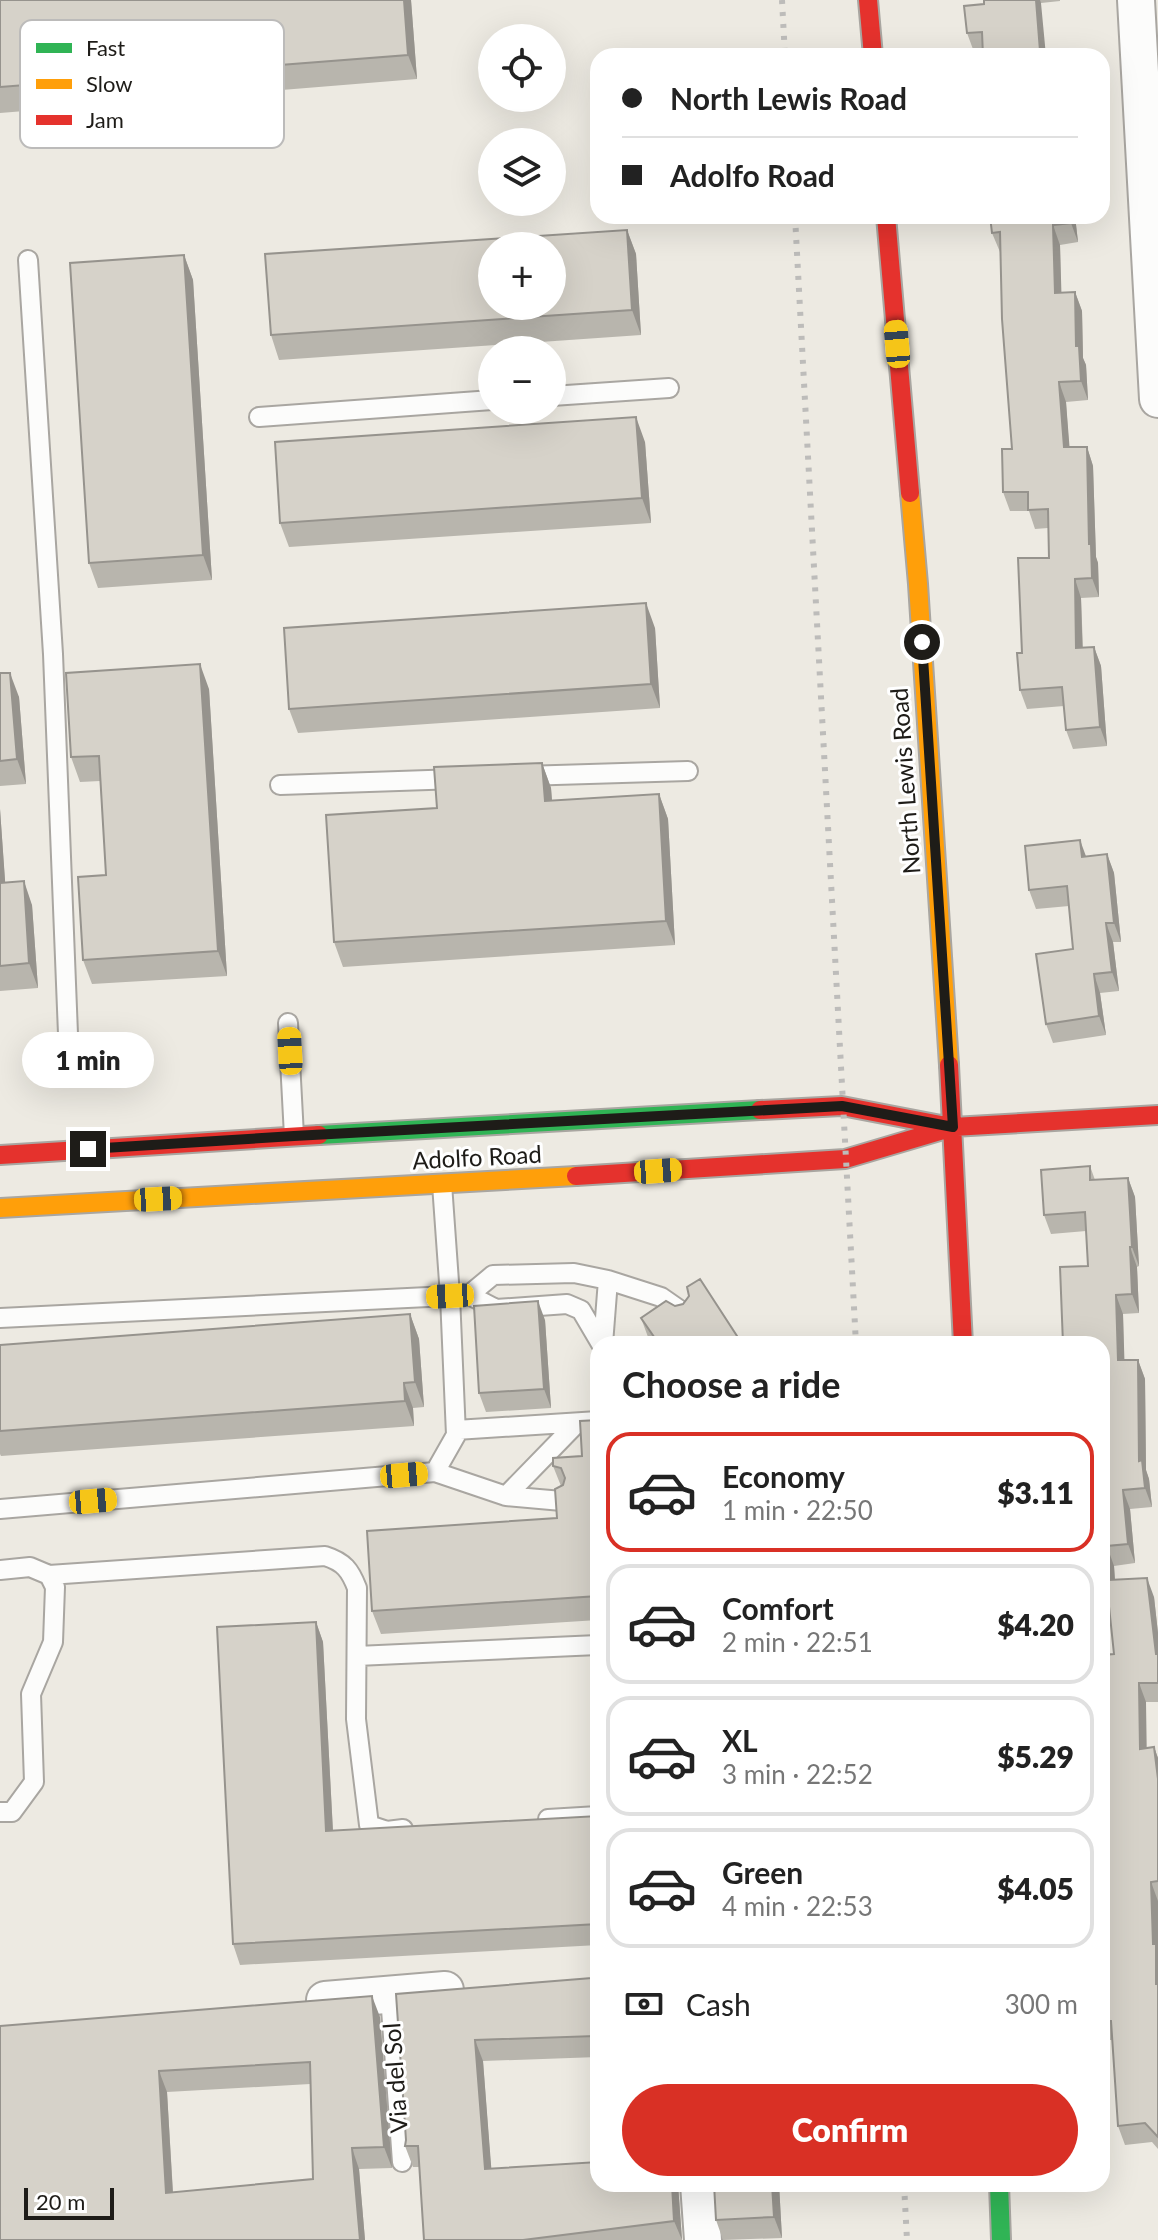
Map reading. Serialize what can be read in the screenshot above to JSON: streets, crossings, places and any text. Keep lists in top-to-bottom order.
{
  "streets": {
    "main road": ["North Lewis Road", "Adolfo Road"],
    "street": ["Via del Sol"]
  },
  "crossings": [
    ["North Lewis Road", "Adolfo Road"]
  ],
  "legend": ["Fast", "Slow", "Jam"],
  "scale_bar": "20 m",
  "page": {
    "map_buttons": ["+", "−"],
    "banner": ["North Lewis Road", "Adolfo Road"],
    "bubble": "1 min",
    "heading": "Choose a ride",
    "list": [
      {
        "name": "Economy",
        "note": "1 min · 22:50",
        "value": "$3.11"
      },
      {
        "name": "Comfort",
        "note": "2 min · 22:51",
        "value": "$4.20"
      },
      {
        "name": "XL",
        "note": "3 min · 22:52",
        "value": "$5.29"
      },
      {
        "name": "Green",
        "note": "4 min · 22:53",
        "value": "$4.05"
      }
    ],
    "pay": ["Cash", "300 m"],
    "buttons": "Confirm",
    "scale": "20 m"
  }
}
